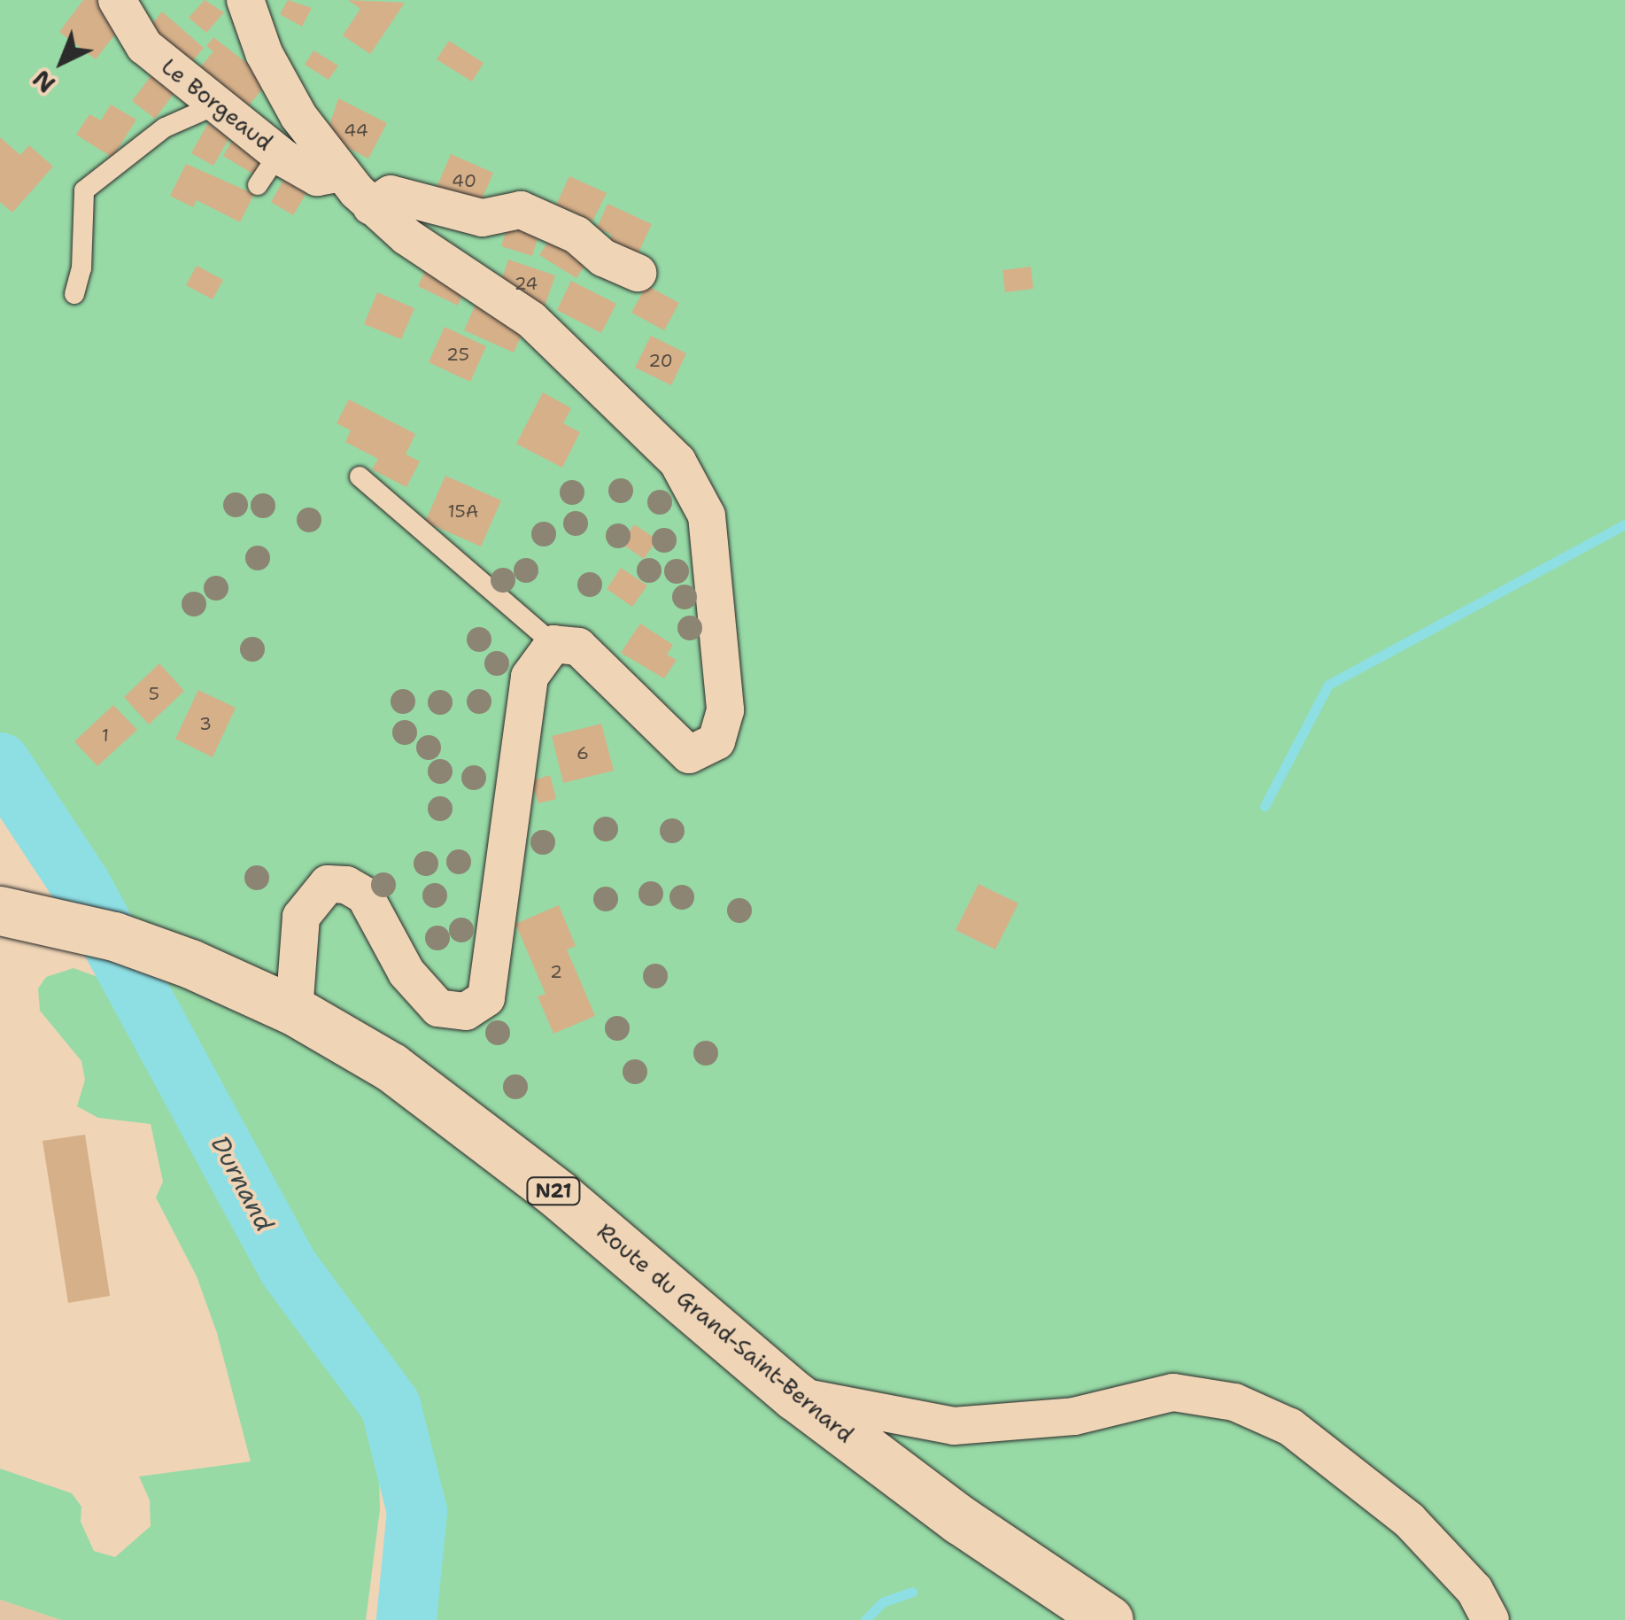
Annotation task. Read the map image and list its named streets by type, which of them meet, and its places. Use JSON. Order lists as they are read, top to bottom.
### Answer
{
  "streets": {
    "main road": ["N21", "Route du Grand-Saint-Bernard"],
    "street": ["Le Borgeaud"]
  },
  "water": ["Durnand"],
  "house_numbers": [
    "44",
    "40",
    "24",
    "25",
    "20",
    "15A",
    "5",
    "3",
    "1",
    "6",
    "2"
  ],
  "north": "bottom left"
}
